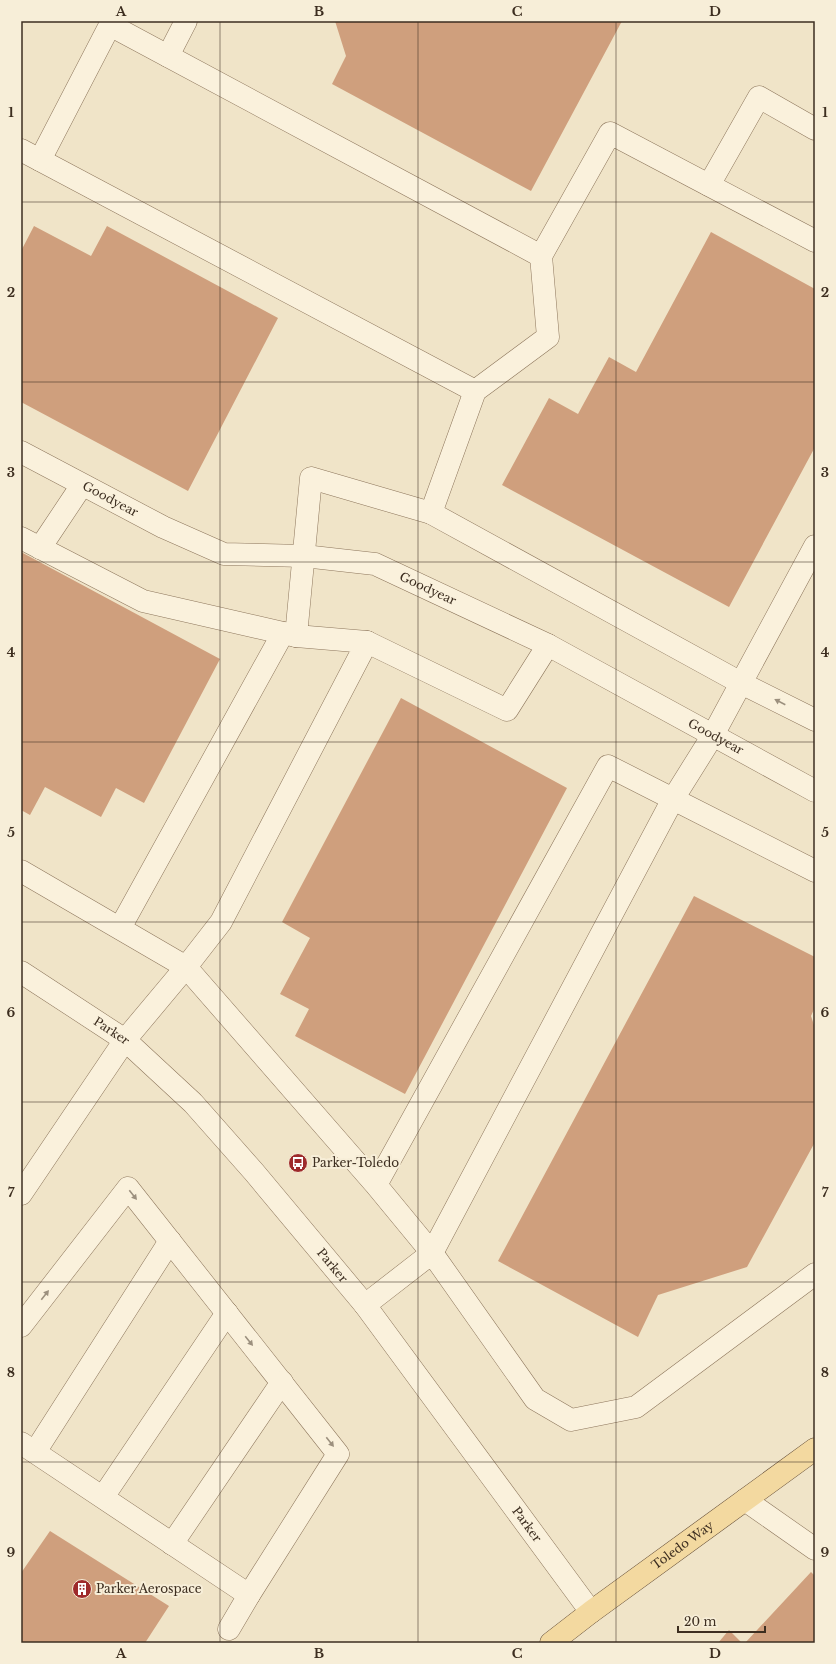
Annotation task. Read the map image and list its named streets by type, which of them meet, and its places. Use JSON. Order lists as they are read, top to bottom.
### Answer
{
  "streets": {
    "main road": ["Toledo Way"],
    "street": ["Goodyear", "Parker"]
  },
  "crossings": [
    ["Parker", "Toledo Way"]
  ],
  "places": {
    "bus stop": ["Parker-Toledo"],
    "building": ["Parker Aerospace"]
  },
  "scale_bar": "20 m",
  "grid": {
    "columns": [
      "A",
      "B",
      "C",
      "D"
    ],
    "rows": [
      "1",
      "2",
      "3",
      "4",
      "5",
      "6",
      "7",
      "8",
      "9"
    ]
  }
}
